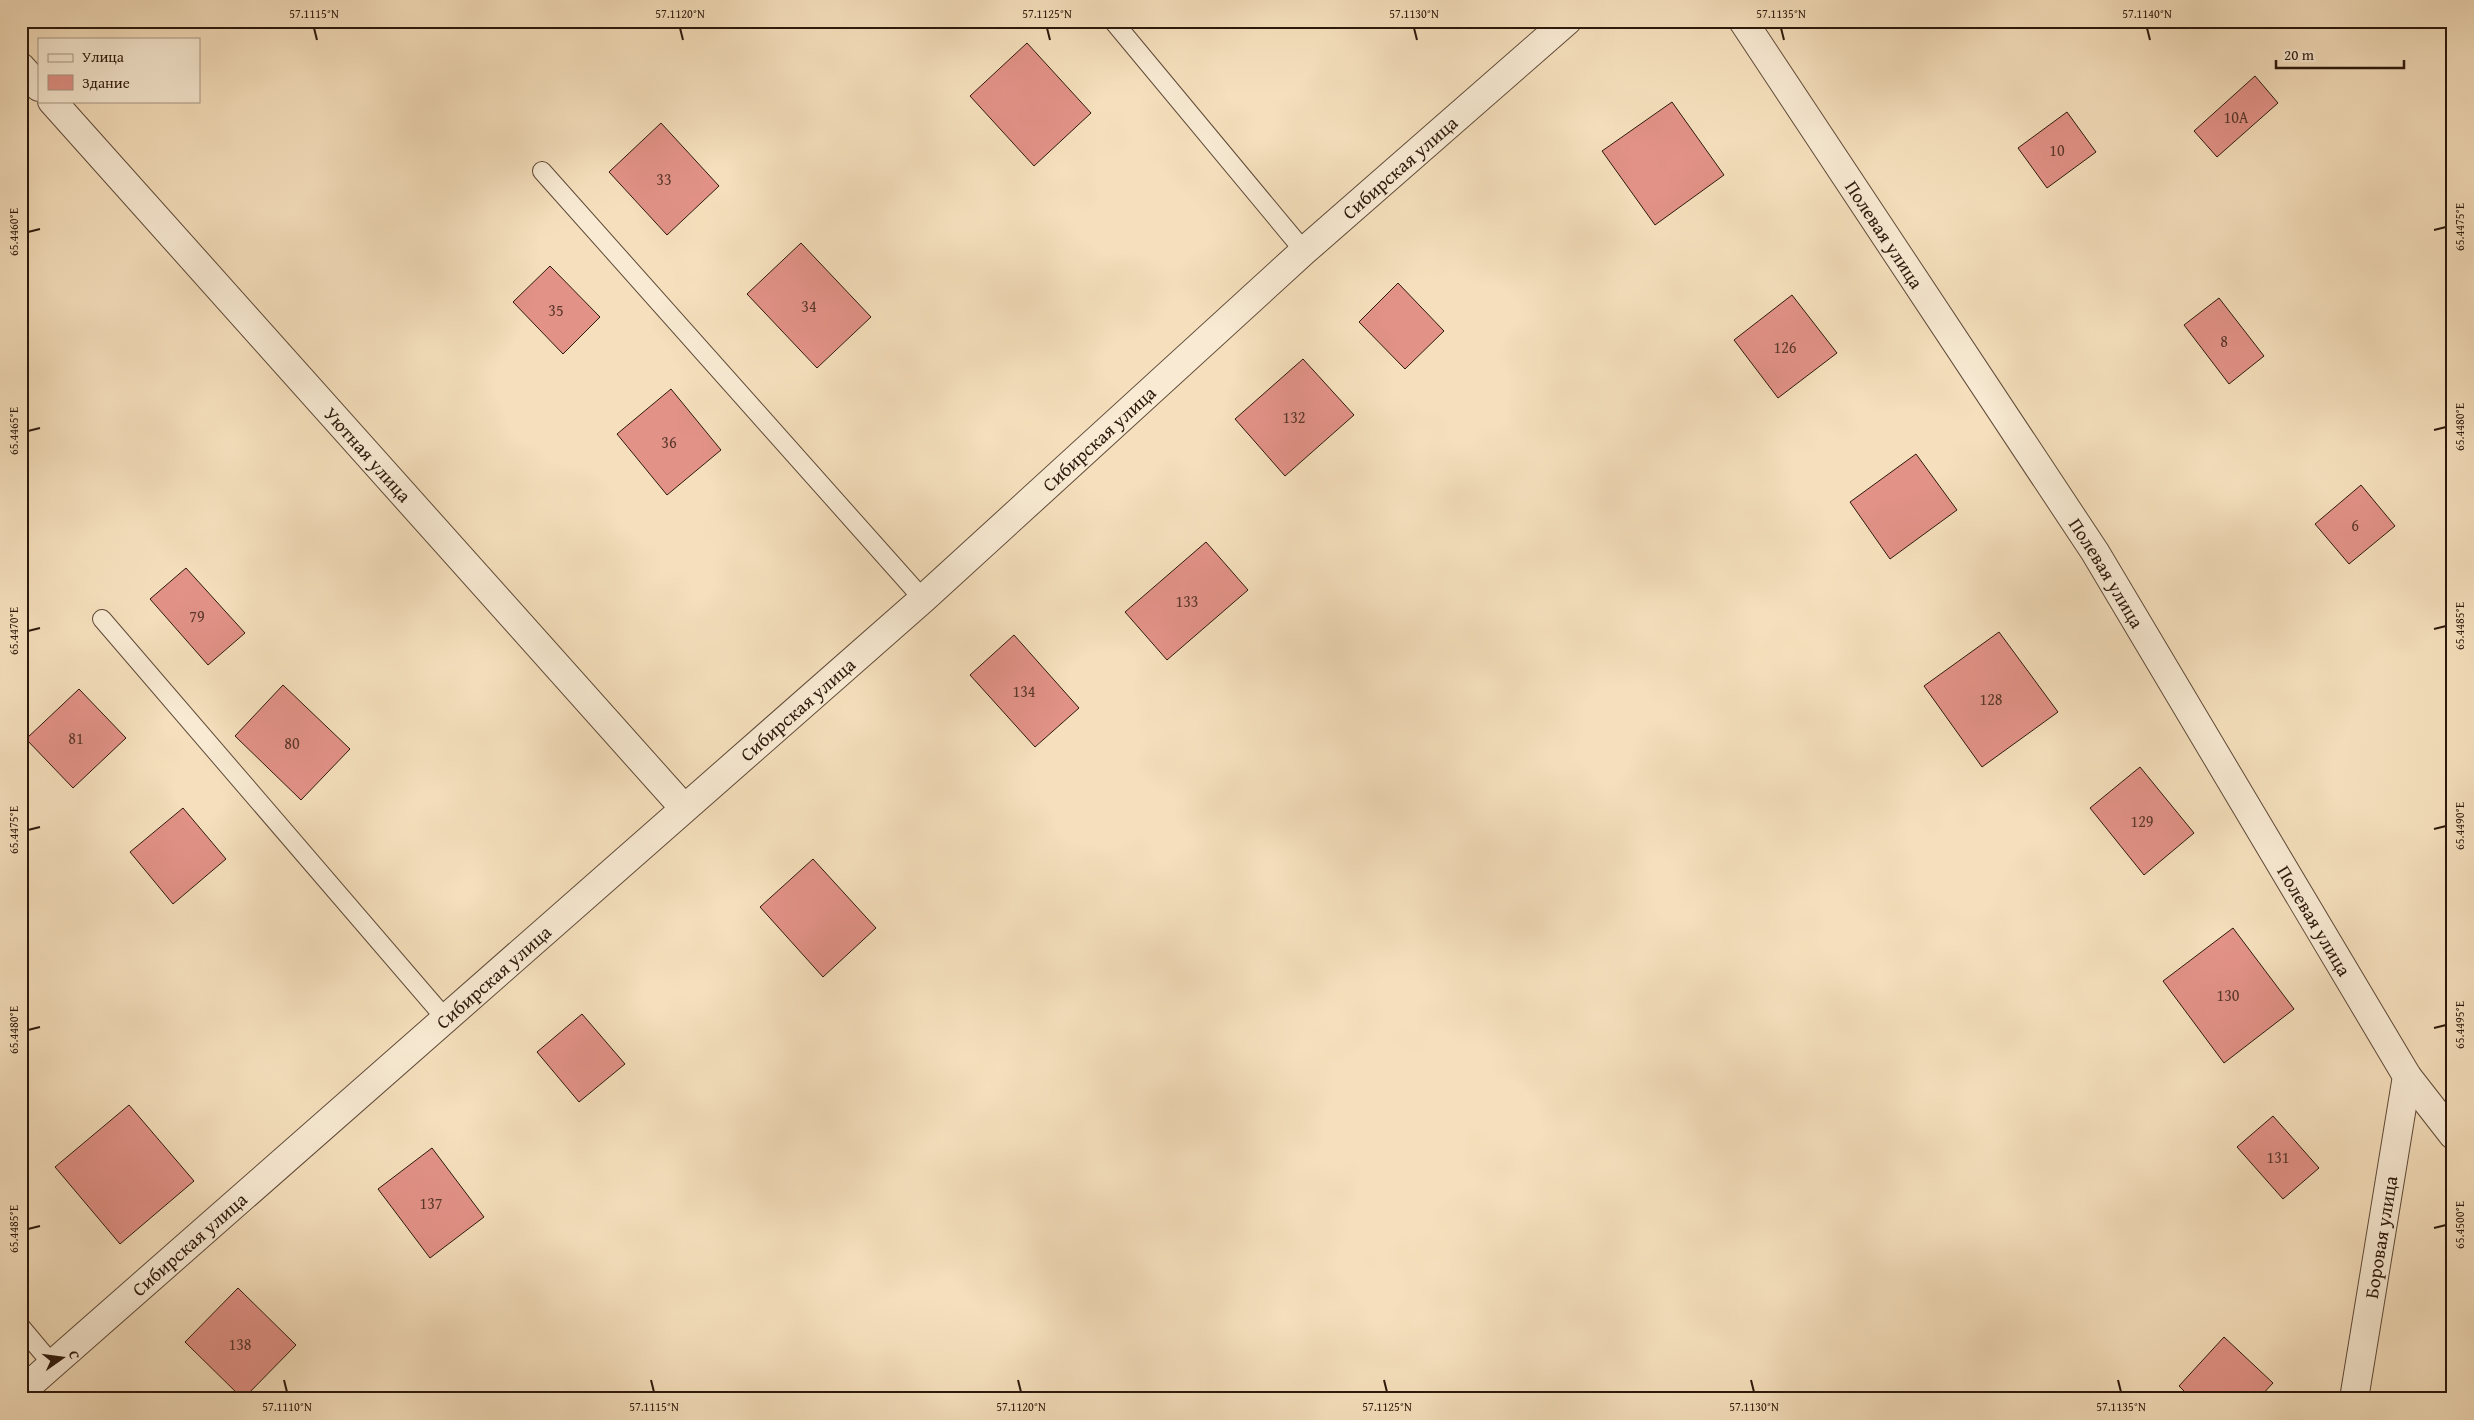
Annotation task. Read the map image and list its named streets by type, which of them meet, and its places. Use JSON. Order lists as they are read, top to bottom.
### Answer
{
  "streets": {
    "street": [
      "Сибирская улица",
      "Полевая улица",
      "Уютная улица",
      "Боровая улица"
    ]
  },
  "crossings": [
    ["Сибирская улица", "Уютная улица"],
    ["Полевая улица", "Боровая улица"]
  ],
  "house_numbers": [
    "10А",
    "10",
    "33",
    "34",
    "35",
    "8",
    "126",
    "132",
    "36",
    "6",
    "133",
    "79",
    "134",
    "128",
    "81",
    "80",
    "129",
    "130",
    "131",
    "137",
    "138"
  ],
  "legend": ["Улица", "Здание"],
  "scale_bar": "20 m",
  "north": "right",
  "coordinates": [
    "57.1115°N",
    "57.1120°N",
    "57.1125°N",
    "57.1130°N",
    "57.1135°N",
    "57.1140°N",
    "65.4475°E",
    "65.4460°E",
    "65.4480°E",
    "65.4465°E",
    "65.4485°E",
    "65.4470°E",
    "65.4490°E",
    "65.4495°E",
    "65.4500°E",
    "57.1110°N"
  ]
}
